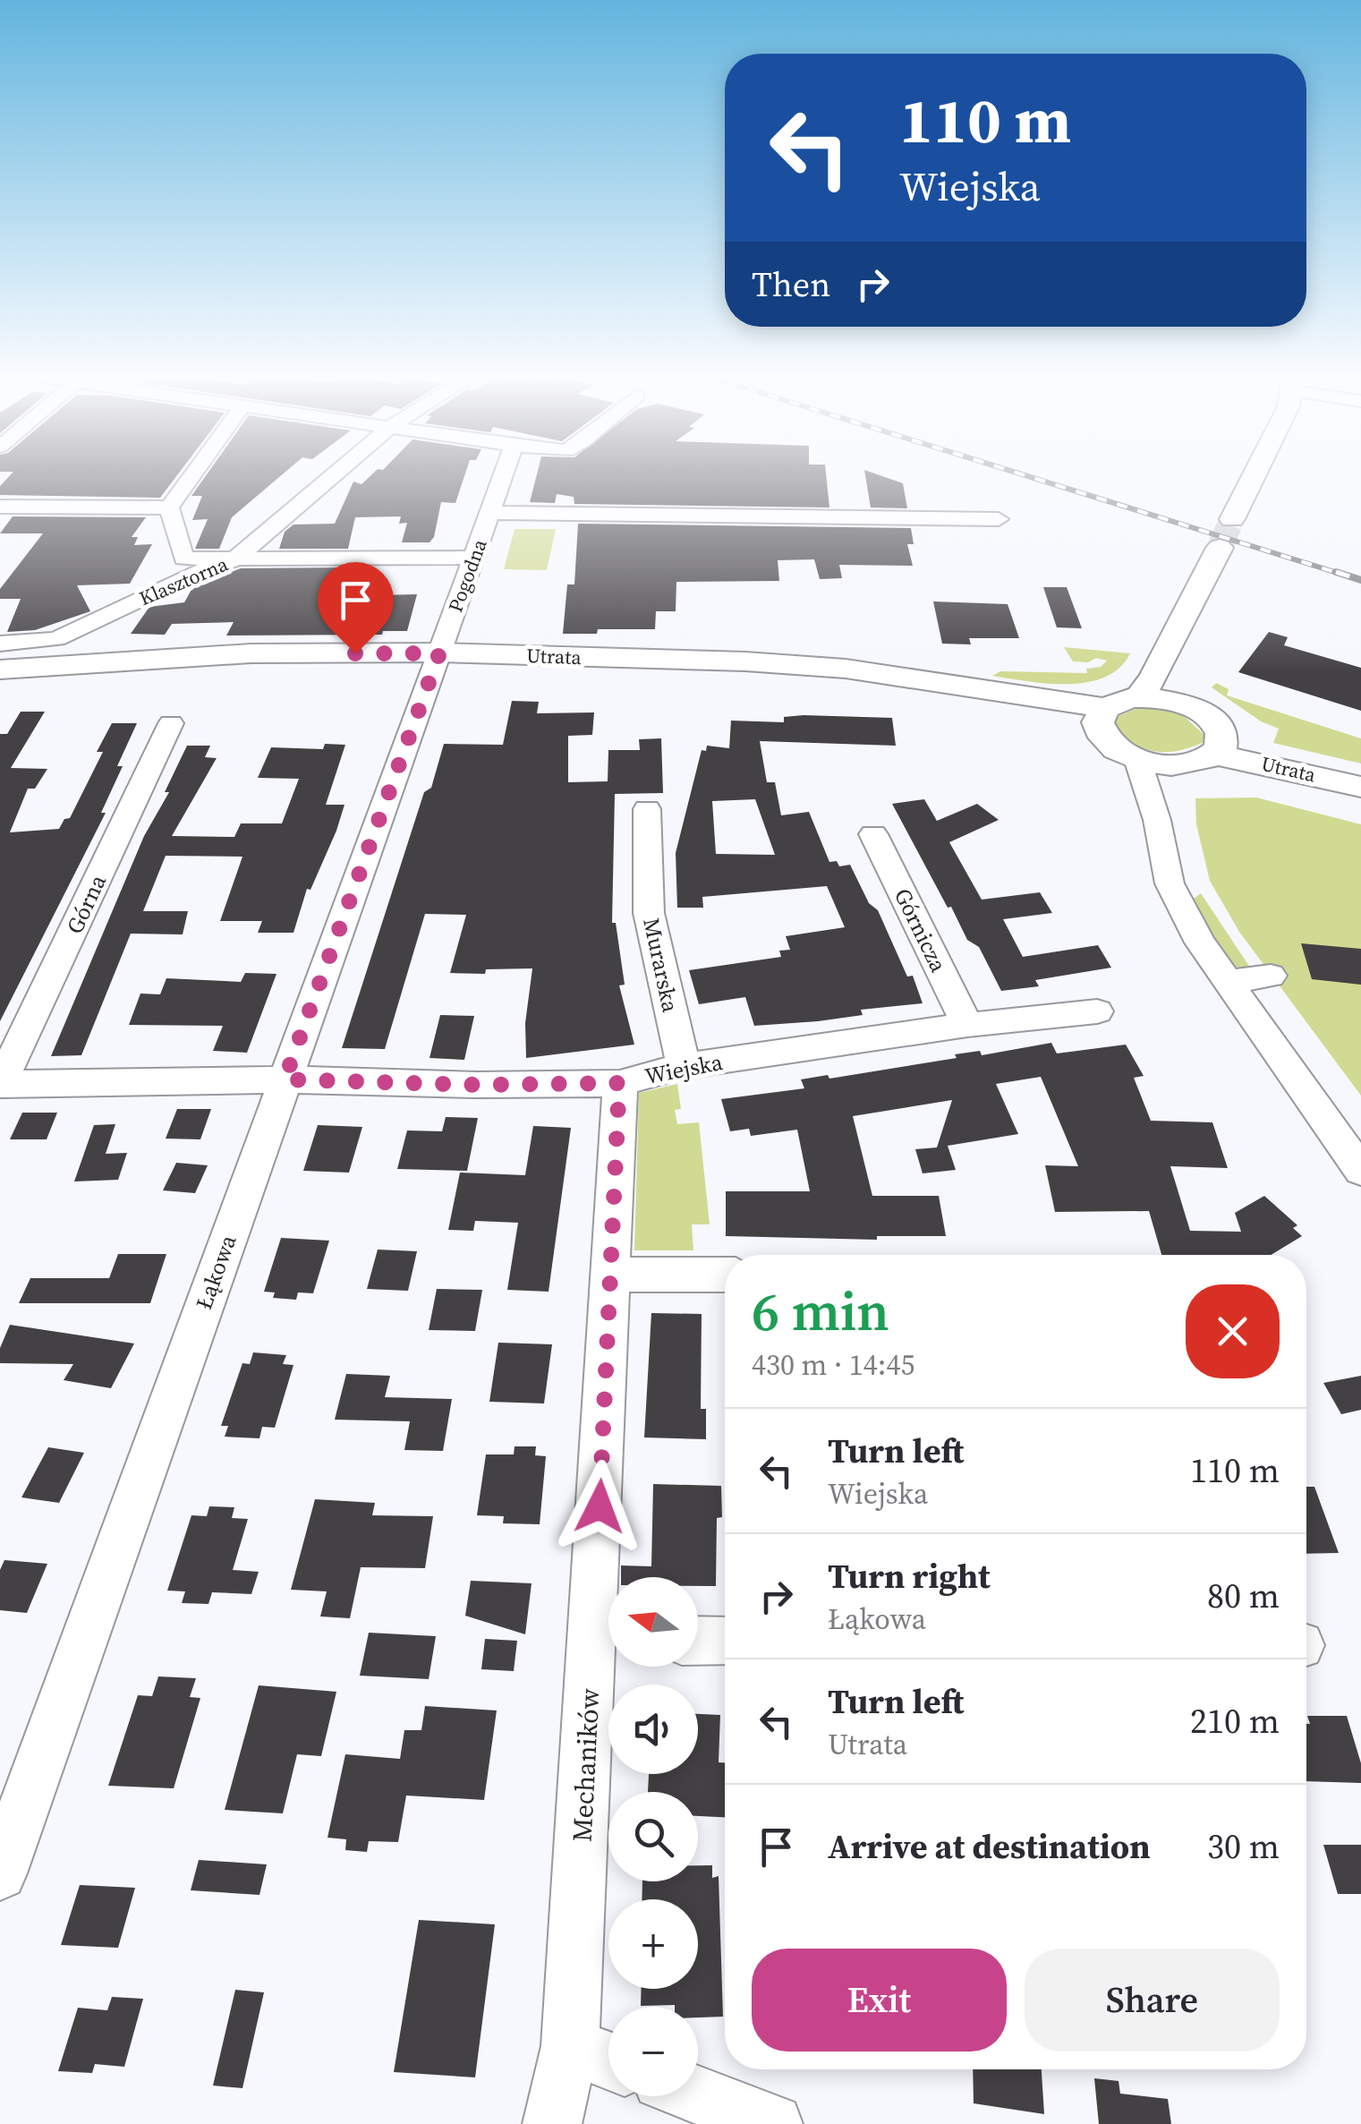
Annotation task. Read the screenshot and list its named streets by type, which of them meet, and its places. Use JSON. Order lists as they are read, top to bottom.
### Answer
{
  "streets": {
    "main road": ["Utrata"],
    "street": [
      "Pogodna",
      "Klasztorna",
      "Górna",
      "Górnicza",
      "Murarska",
      "Wiejska",
      "Łąkowa",
      "Mechaników"
    ]
  },
  "crossings": [
    ["Pogodna", "Utrata"],
    ["Pogodna", "Łąkowa"],
    ["Utrata", "Łąkowa"],
    ["Górna", "Wiejska"],
    ["Górnicza", "Wiejska"],
    ["Murarska", "Wiejska"],
    ["Wiejska", "Łąkowa"],
    ["Wiejska", "Mechaników"]
  ],
  "north": "left",
  "page": {
    "turn": ["110 m", "Wiejska"],
    "then": "Then",
    "heading": ["6 min", "430 m · 14:45"],
    "list": [
      {
        "name": "Turn left",
        "note": "Wiejska",
        "value": "110 m"
      },
      {
        "name": "Turn right",
        "note": "Łąkowa",
        "value": "80 m"
      },
      {
        "name": "Turn left",
        "note": "Utrata",
        "value": "210 m"
      },
      {
        "name": "Arrive at destination",
        "value": "30 m"
      }
    ],
    "map_buttons": ["+", "−"],
    "buttons": ["Exit", "Share"]
  }
}
